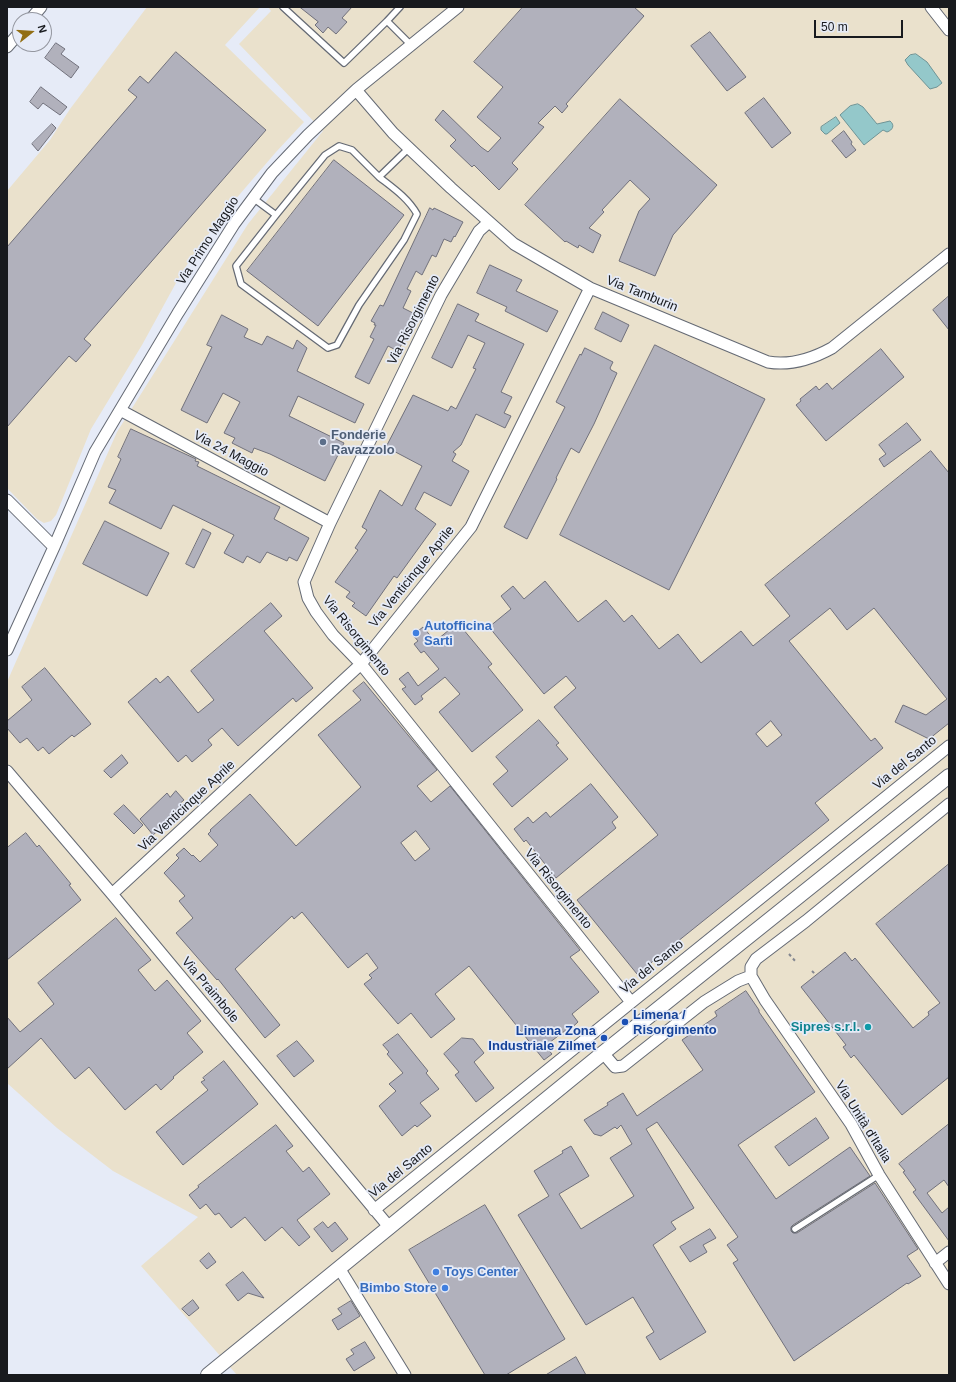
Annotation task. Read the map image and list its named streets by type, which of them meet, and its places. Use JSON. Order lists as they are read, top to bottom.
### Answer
{
  "streets": {
    "street": [
      "Via Primo Maggio",
      "Via Tamburin",
      "Via Risorgimento",
      "Via 24 Maggio",
      "Via Venticinque Aprile",
      "Via del Santo",
      "Via Praimbole",
      "Via Unità d'Italia"
    ]
  },
  "crossings": [
    ["Via Primo Maggio", "Via Tamburin"],
    ["Via Primo Maggio", "Via 24 Maggio"],
    ["Via Tamburin", "Via Risorgimento"],
    ["Via Tamburin", "Via Venticinque Aprile"],
    ["Via Risorgimento", "Via 24 Maggio"],
    ["Via Risorgimento", "Via Venticinque Aprile"],
    ["Via Risorgimento", "Via del Santo"],
    ["Via Venticinque Aprile", "Via Praimbole"],
    ["Via del Santo", "Via Praimbole"]
  ],
  "places": [
    "Fonderie Ravazzolo",
    "Autofficina Sarti",
    "Limena / Risorgimento",
    "Sipres s.r.l.",
    "Limena Zona Industriale Zilmet",
    "Toys Center",
    "Bimbo Store"
  ],
  "scale_bar": "50 m",
  "north": "right"
}
